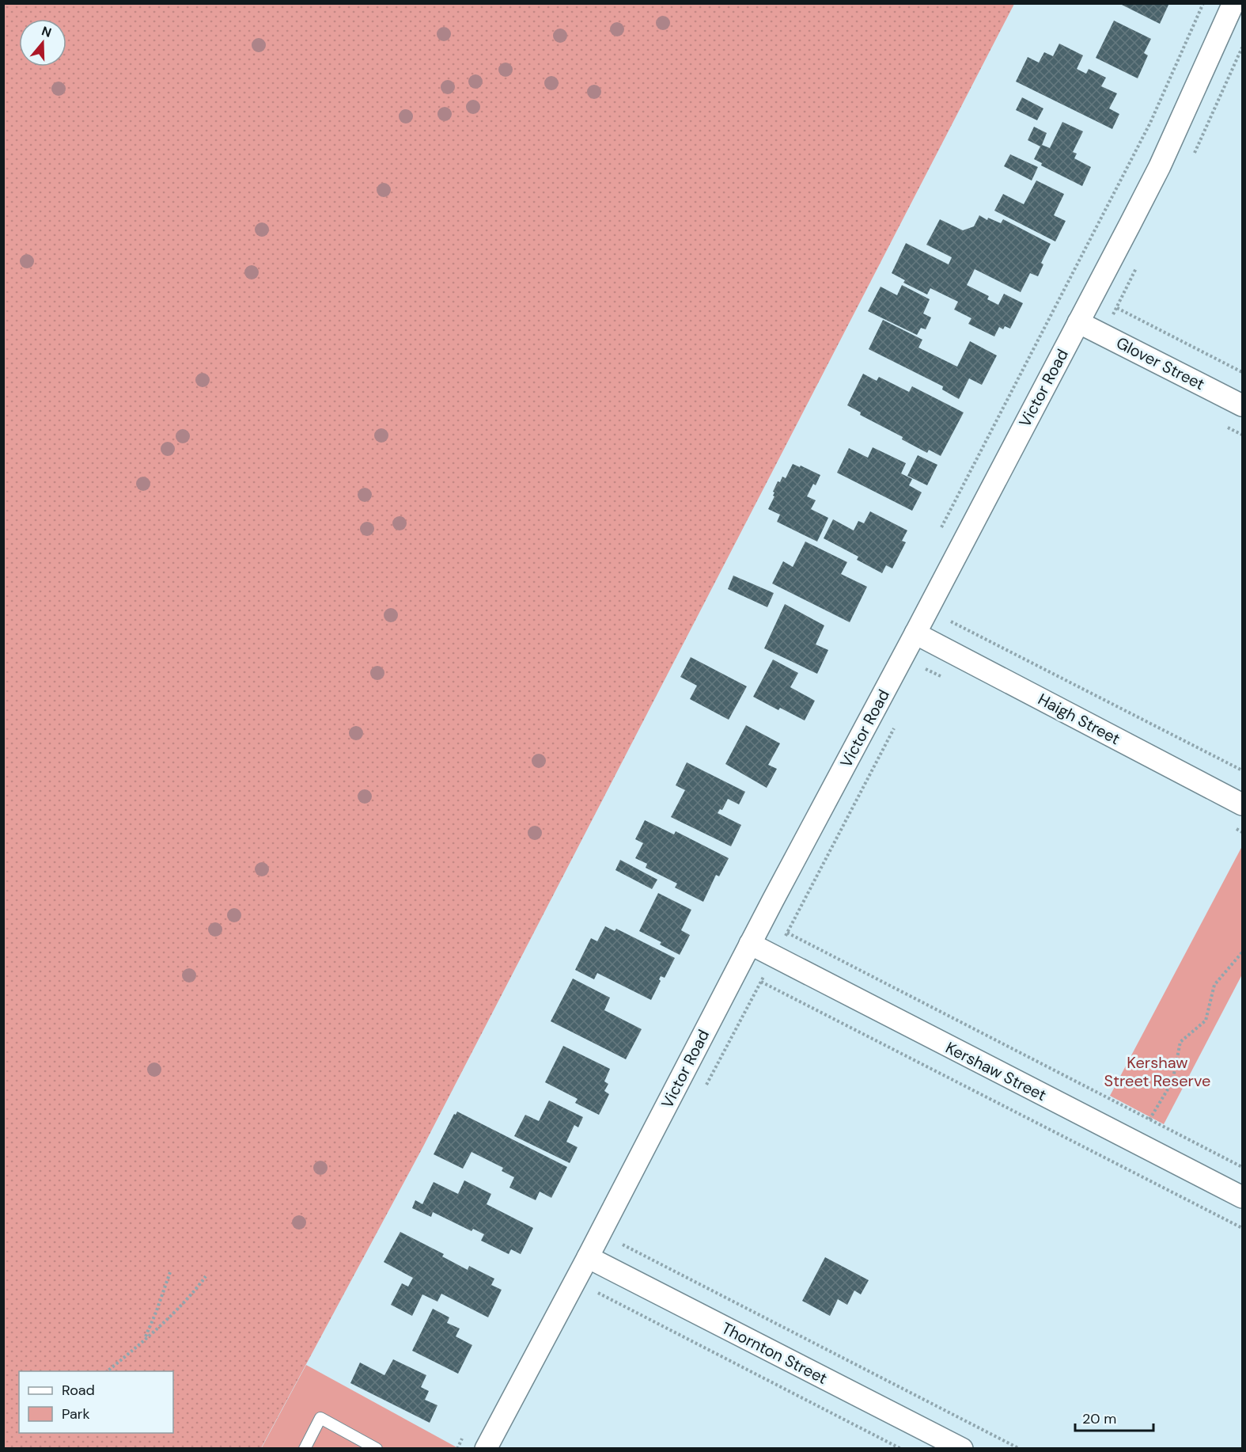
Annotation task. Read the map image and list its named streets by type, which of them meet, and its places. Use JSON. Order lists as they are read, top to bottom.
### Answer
{
  "streets": {
    "street": [
      "Glover Street",
      "Victor Road",
      "Haigh Street",
      "Kershaw Street",
      "Thornton Street"
    ]
  },
  "crossings": [
    ["Glover Street", "Victor Road"],
    ["Victor Road", "Haigh Street"],
    ["Victor Road", "Kershaw Street"],
    ["Victor Road", "Thornton Street"]
  ],
  "parks": ["Kershaw Street Reserve"],
  "legend": ["Road", "Park"],
  "scale_bar": "20 m",
  "north": "top"
}
